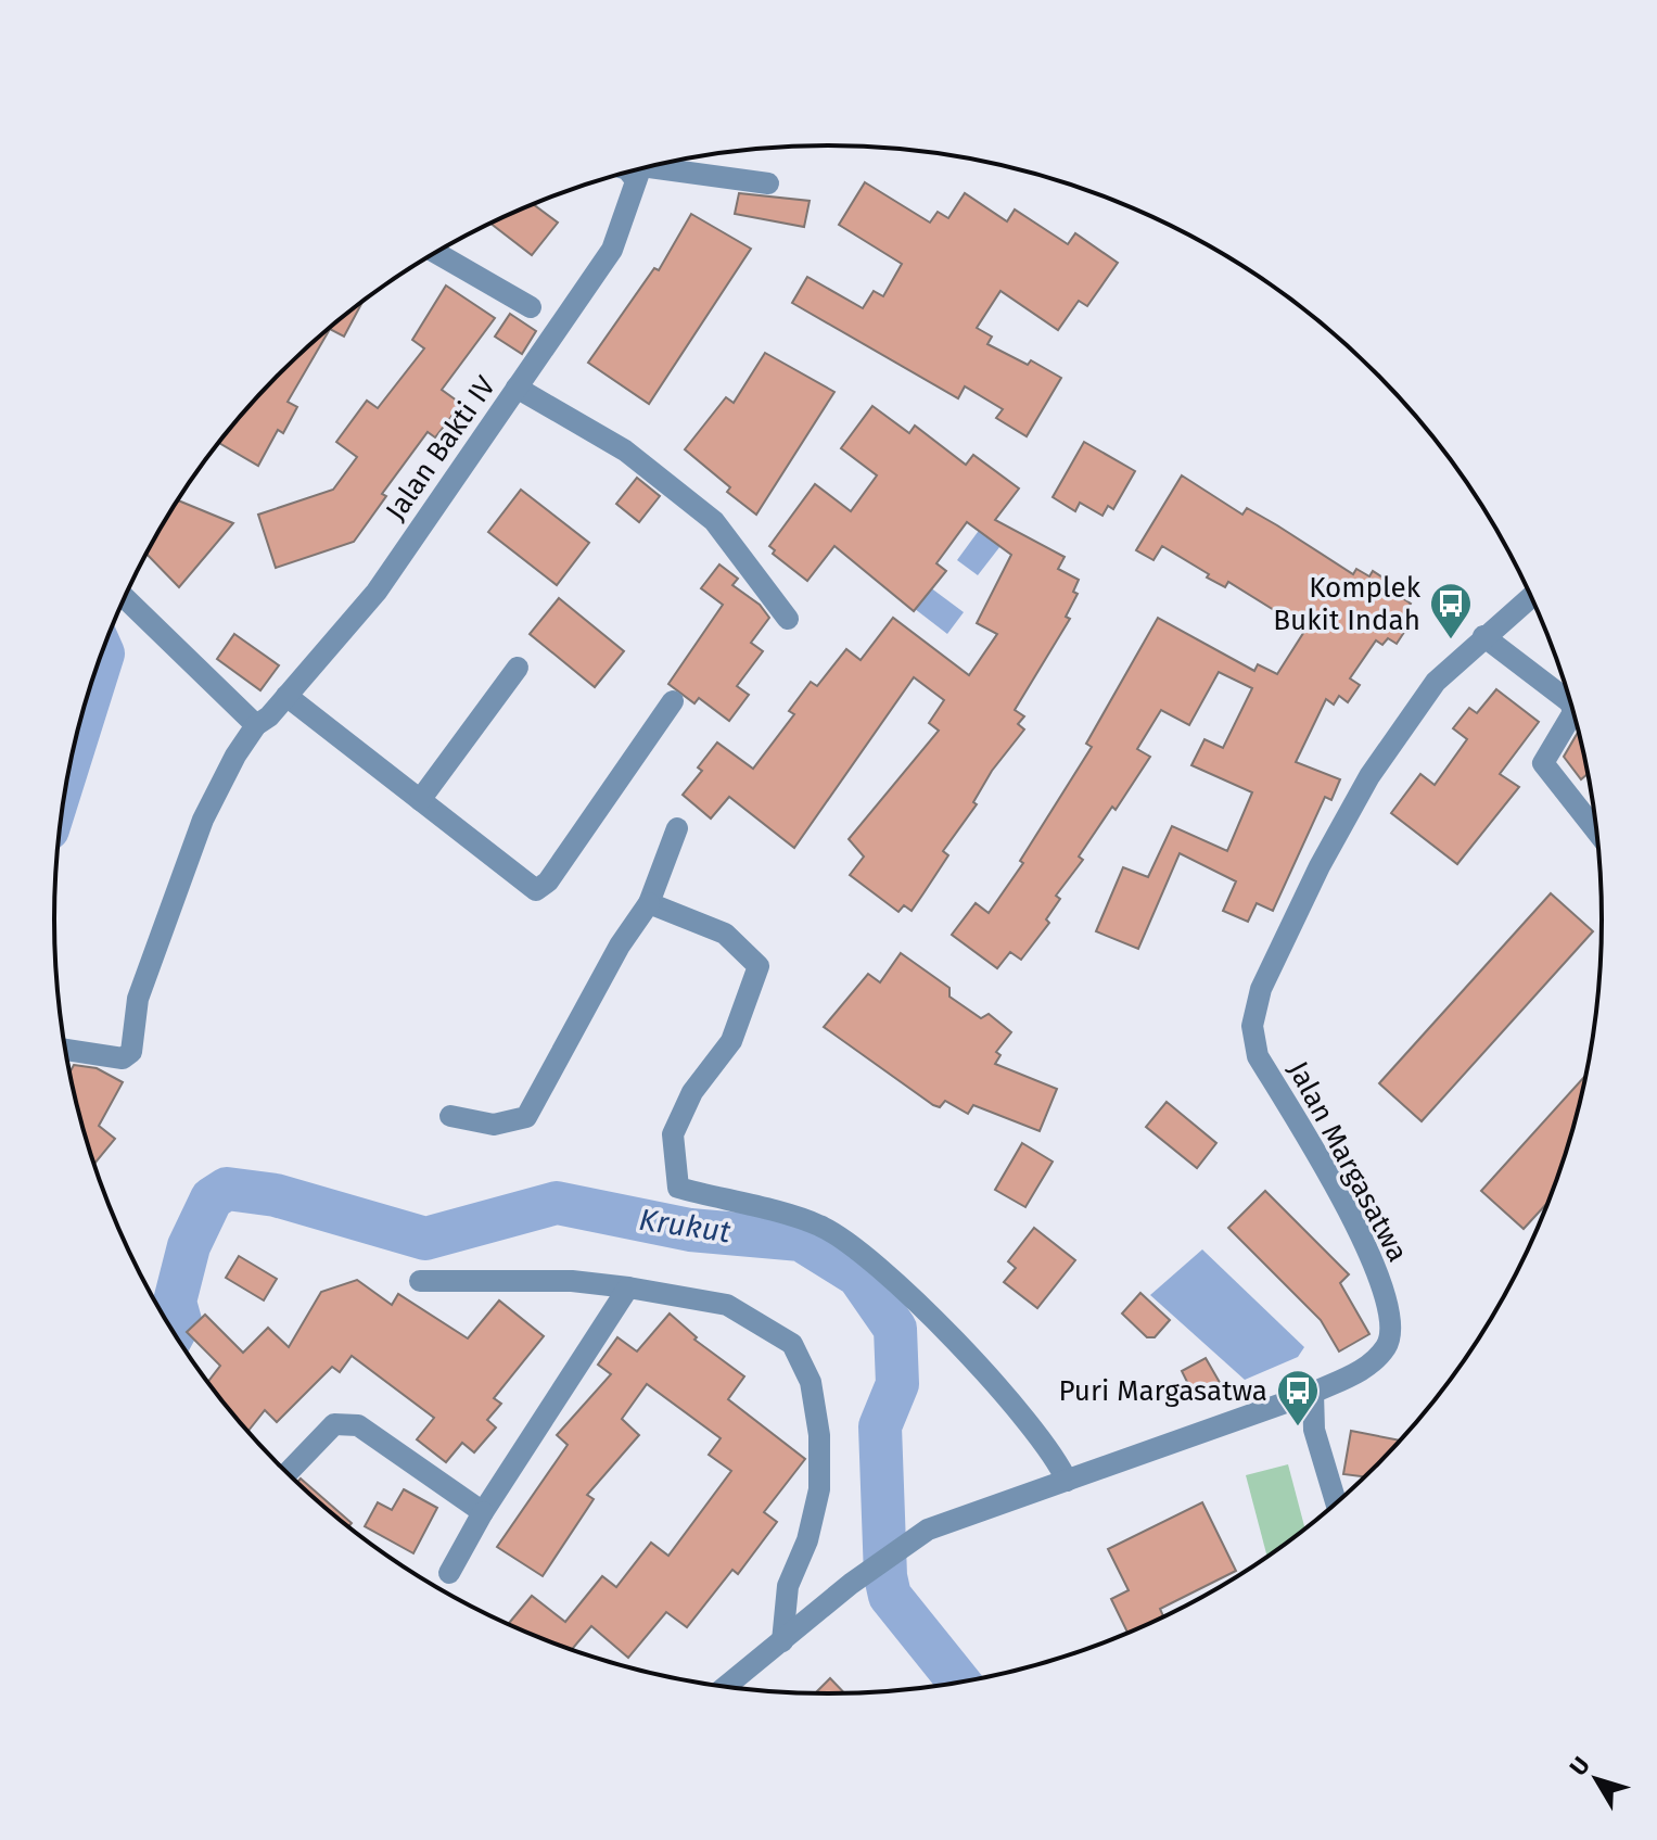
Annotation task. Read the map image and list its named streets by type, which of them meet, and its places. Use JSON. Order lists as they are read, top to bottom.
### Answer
{
  "streets": {
    "street": ["Jalan Bakti IV", "Jalan Margasatwa"]
  },
  "water": ["Krukut"],
  "places": {
    "bus stop": ["Komplek Bukit Indah", "Puri Margasatwa"]
  },
  "north": "top left"
}
